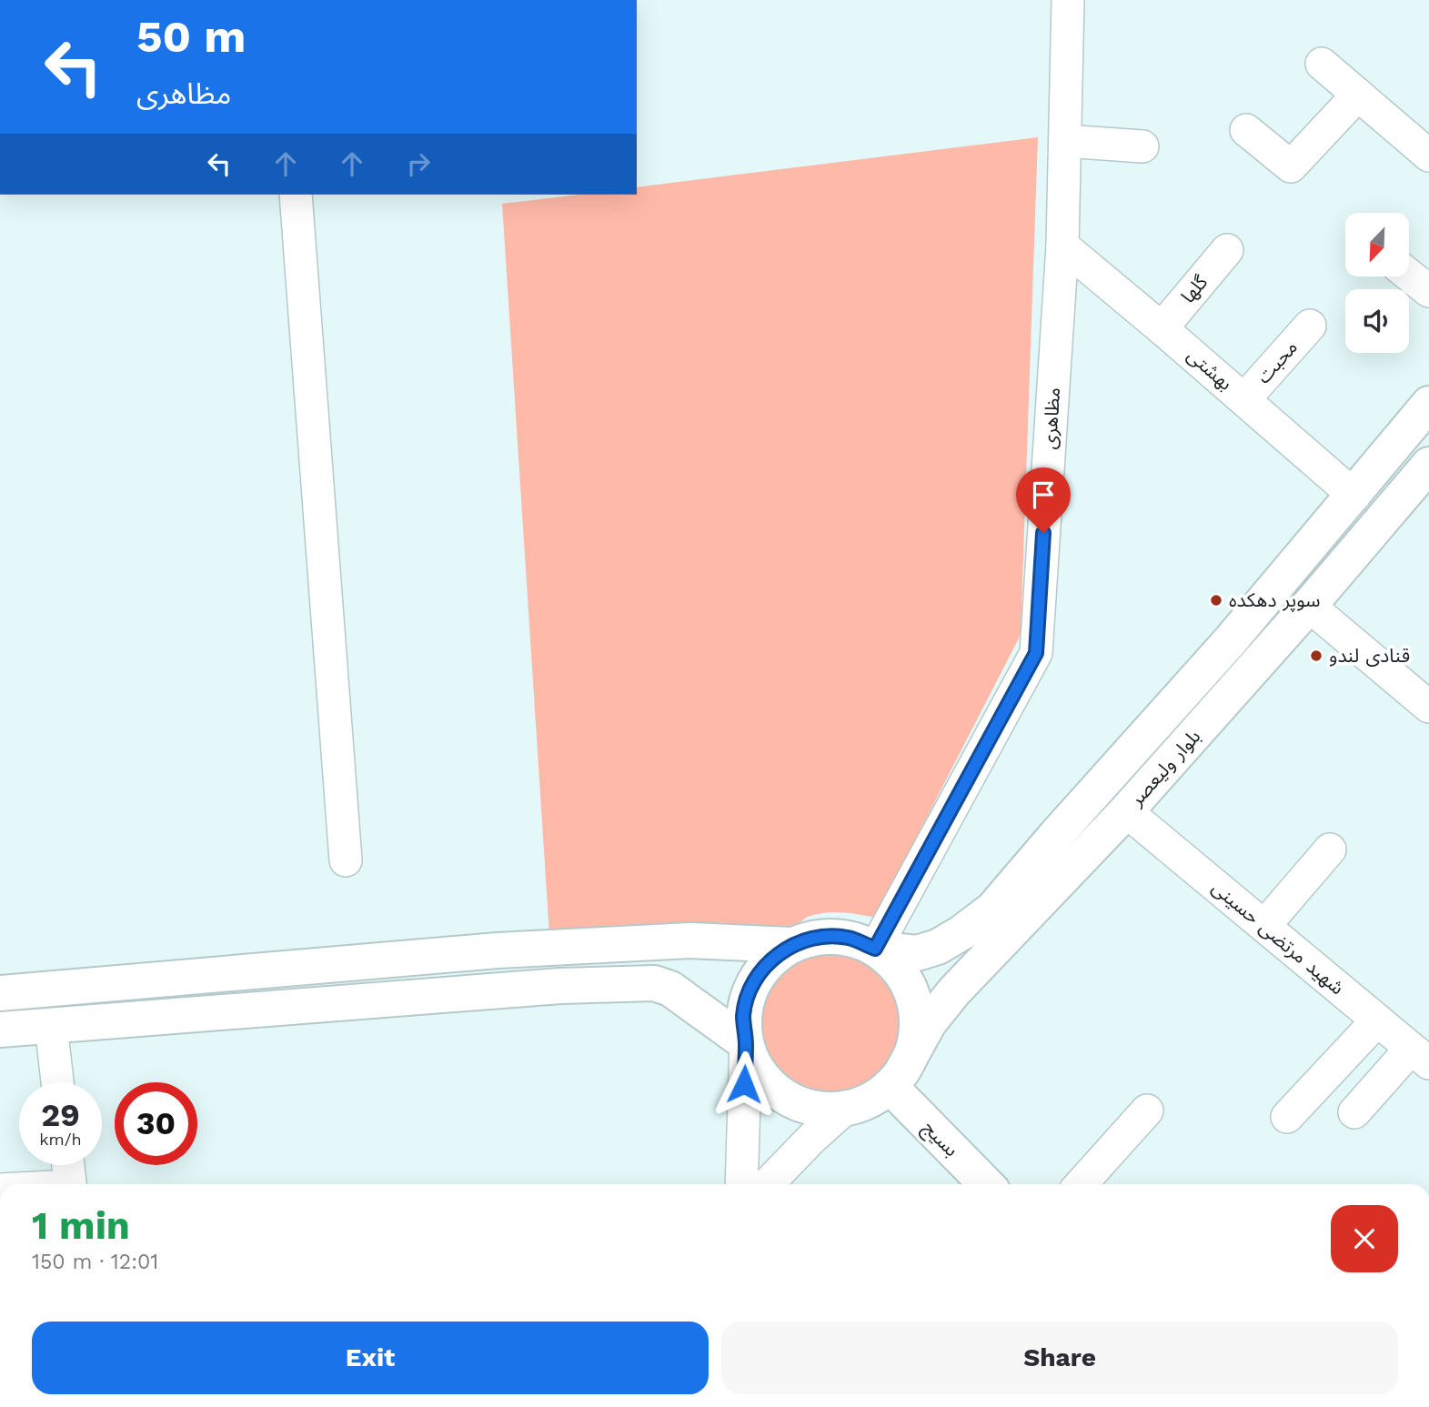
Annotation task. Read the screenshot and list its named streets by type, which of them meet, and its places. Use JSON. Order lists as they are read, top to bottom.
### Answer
{
  "streets": {
    "street": [
      "گلها",
      "محبت",
      "بهشتی",
      "مظاهری",
      "بلوار ولیعصر",
      "شهید مرتضی حسینی",
      "بسیج"
    ]
  },
  "crossings": [
    ["گلها", "بهشتی"],
    ["محبت", "بهشتی"],
    ["بهشتی", "مظاهری"],
    ["بهشتی", "بلوار ولیعصر"],
    ["مظاهری", "بلوار ولیعصر"],
    ["مظاهری", "بسیج"],
    ["بلوار ولیعصر", "شهید مرتضی حسینی"],
    ["بلوار ولیعصر", "بسیج"]
  ],
  "places": ["سوپر دهکده", "قنادی لندو"],
  "north": "bottom left",
  "page": {
    "turn": ["50 m", "مظاهری"],
    "speed": "29 km/h",
    "limit": "30",
    "heading": ["1 min", "150 m · 12:01"],
    "buttons": ["Exit", "Share"]
  }
}
